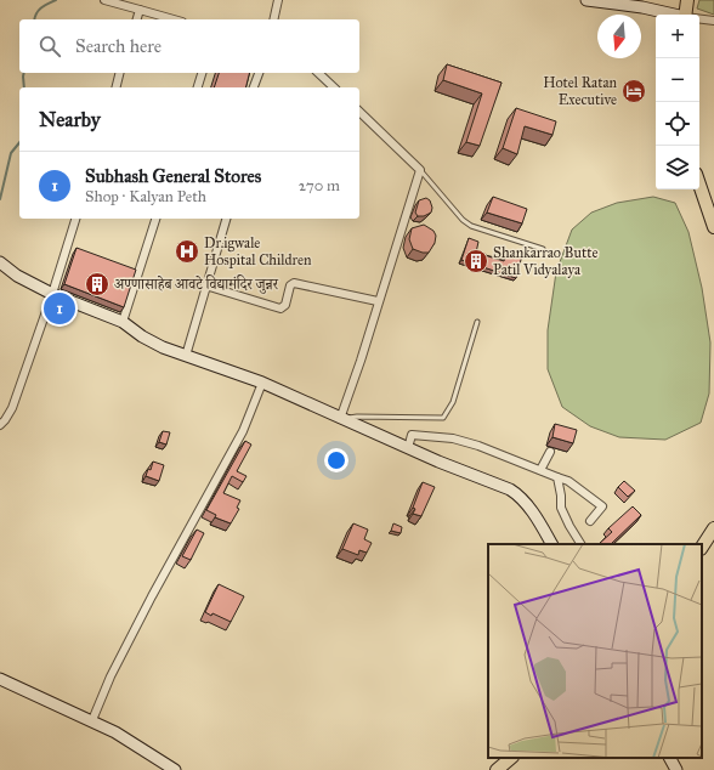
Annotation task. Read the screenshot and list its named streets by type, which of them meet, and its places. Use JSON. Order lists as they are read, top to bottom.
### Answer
{
  "places": {
    "hotel": ["Hotel Ratan Executive"],
    "hospital": ["Dr.igwale Hospital Children"],
    "building": ["Shankarrao Butte Patil Vidyalaya", "अण्णासाहेब आवटे विद्यामंदिर जुन्नर"]
  },
  "north": "bottom",
  "page": {
    "map_buttons": ["+", "−"],
    "search": "Search here",
    "heading": "Nearby",
    "list": [
      {
        "mark": "1",
        "name": "Subhash General Stores",
        "note": "Shop · Kalyan Peth",
        "value": "270 m"
      }
    ],
    "pins": "1"
  }
}
